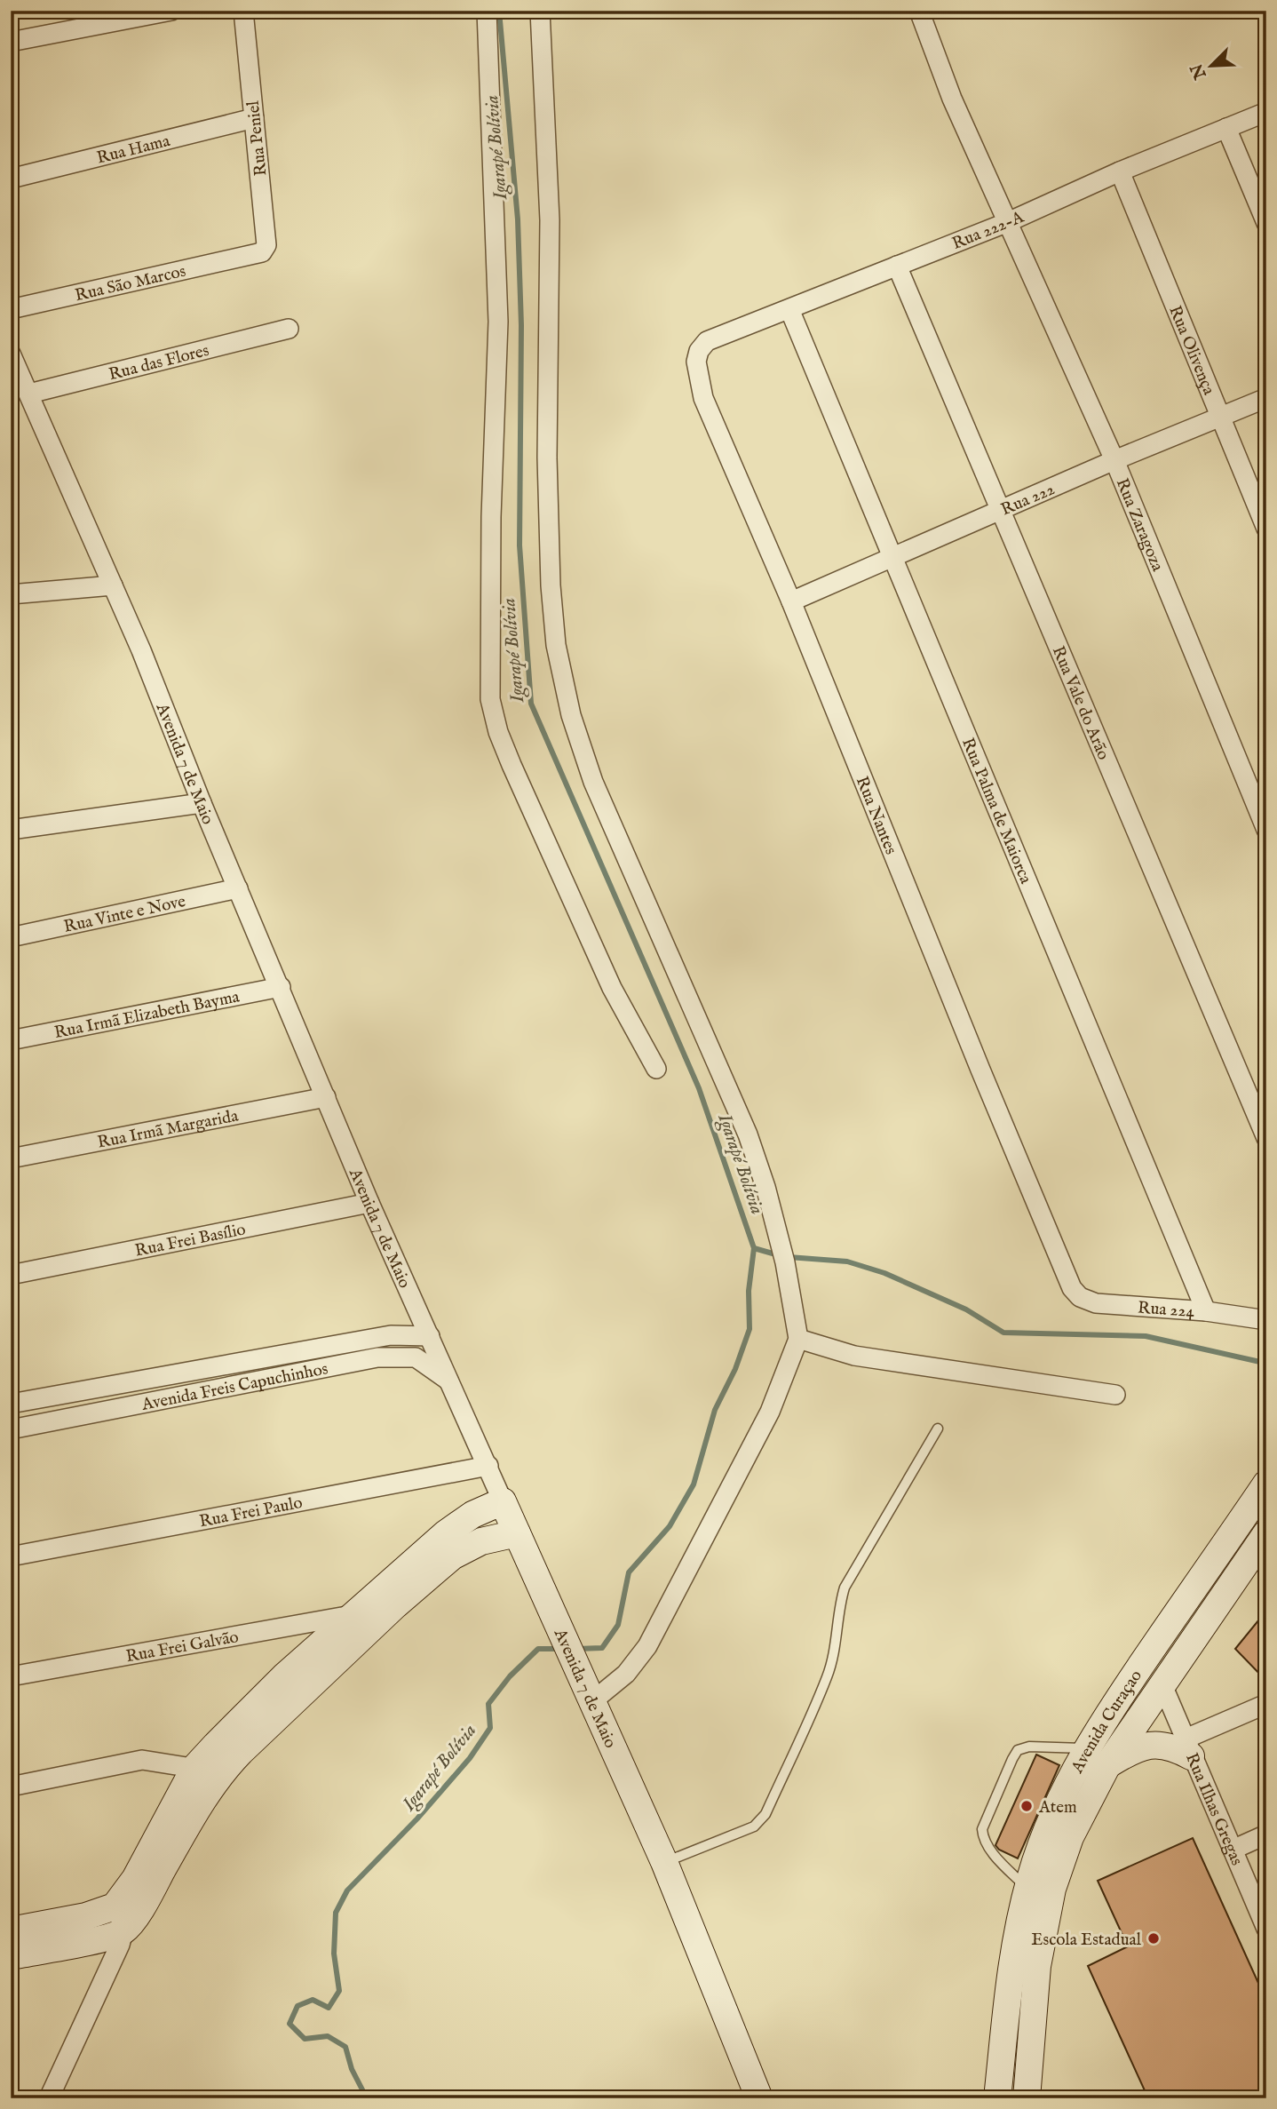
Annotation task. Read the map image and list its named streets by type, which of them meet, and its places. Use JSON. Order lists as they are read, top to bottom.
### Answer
{
  "streets": {
    "street": [
      "Rua Peniel",
      "Rua Hama",
      "Rua 222-A",
      "Rua São Marcos",
      "Rua Olivença",
      "Rua das Flores",
      "Rua 222",
      "Rua Zaragoza",
      "Rua Vale do Arão",
      "Avenida 7 de Maio",
      "Rua Palma de Maiorca",
      "Rua Nantes",
      "Rua Vinte e Nove",
      "Rua Irmã Elizabeth Bayma",
      "Rua Irmã Margarida",
      "Rua Frei Basílio",
      "Rua 224",
      "Avenida Freis Capuchinhos",
      "Rua Frei Paulo",
      "Rua Frei Galvão",
      "Avenida Curaçao",
      "Rua Ilhas Gregas"
    ]
  },
  "crossings": [
    ["Rua Peniel", "Rua Hama"],
    ["Rua Peniel", "Rua São Marcos"],
    ["Rua 222-A", "Rua Olivença"],
    ["Rua 222-A", "Rua Zaragoza"],
    ["Rua 222-A", "Rua Vale do Arão"],
    ["Rua 222-A", "Rua Palma de Maiorca"],
    ["Rua 222-A", "Rua Nantes"],
    ["Rua Olivença", "Rua 222"],
    ["Rua das Flores", "Avenida 7 de Maio"],
    ["Rua 222", "Rua Zaragoza"],
    ["Rua 222", "Rua Vale do Arão"],
    ["Rua 222", "Rua Palma de Maiorca"],
    ["Rua 222", "Rua Nantes"],
    ["Avenida 7 de Maio", "Rua Vinte e Nove"],
    ["Avenida 7 de Maio", "Rua Irmã Elizabeth Bayma"],
    ["Avenida 7 de Maio", "Rua Irmã Margarida"],
    ["Avenida 7 de Maio", "Rua Frei Basílio"],
    ["Avenida 7 de Maio", "Avenida Freis Capuchinhos"],
    ["Avenida 7 de Maio", "Rua Frei Paulo"],
    ["Rua Palma de Maiorca", "Rua 224"],
    ["Rua Nantes", "Rua 224"],
    ["Avenida Curaçao", "Rua Ilhas Gregas"]
  ],
  "water": ["Igarapé Bolívia"],
  "places": ["Atem", "Escola Estadual"],
  "north": "bottom left"
}
